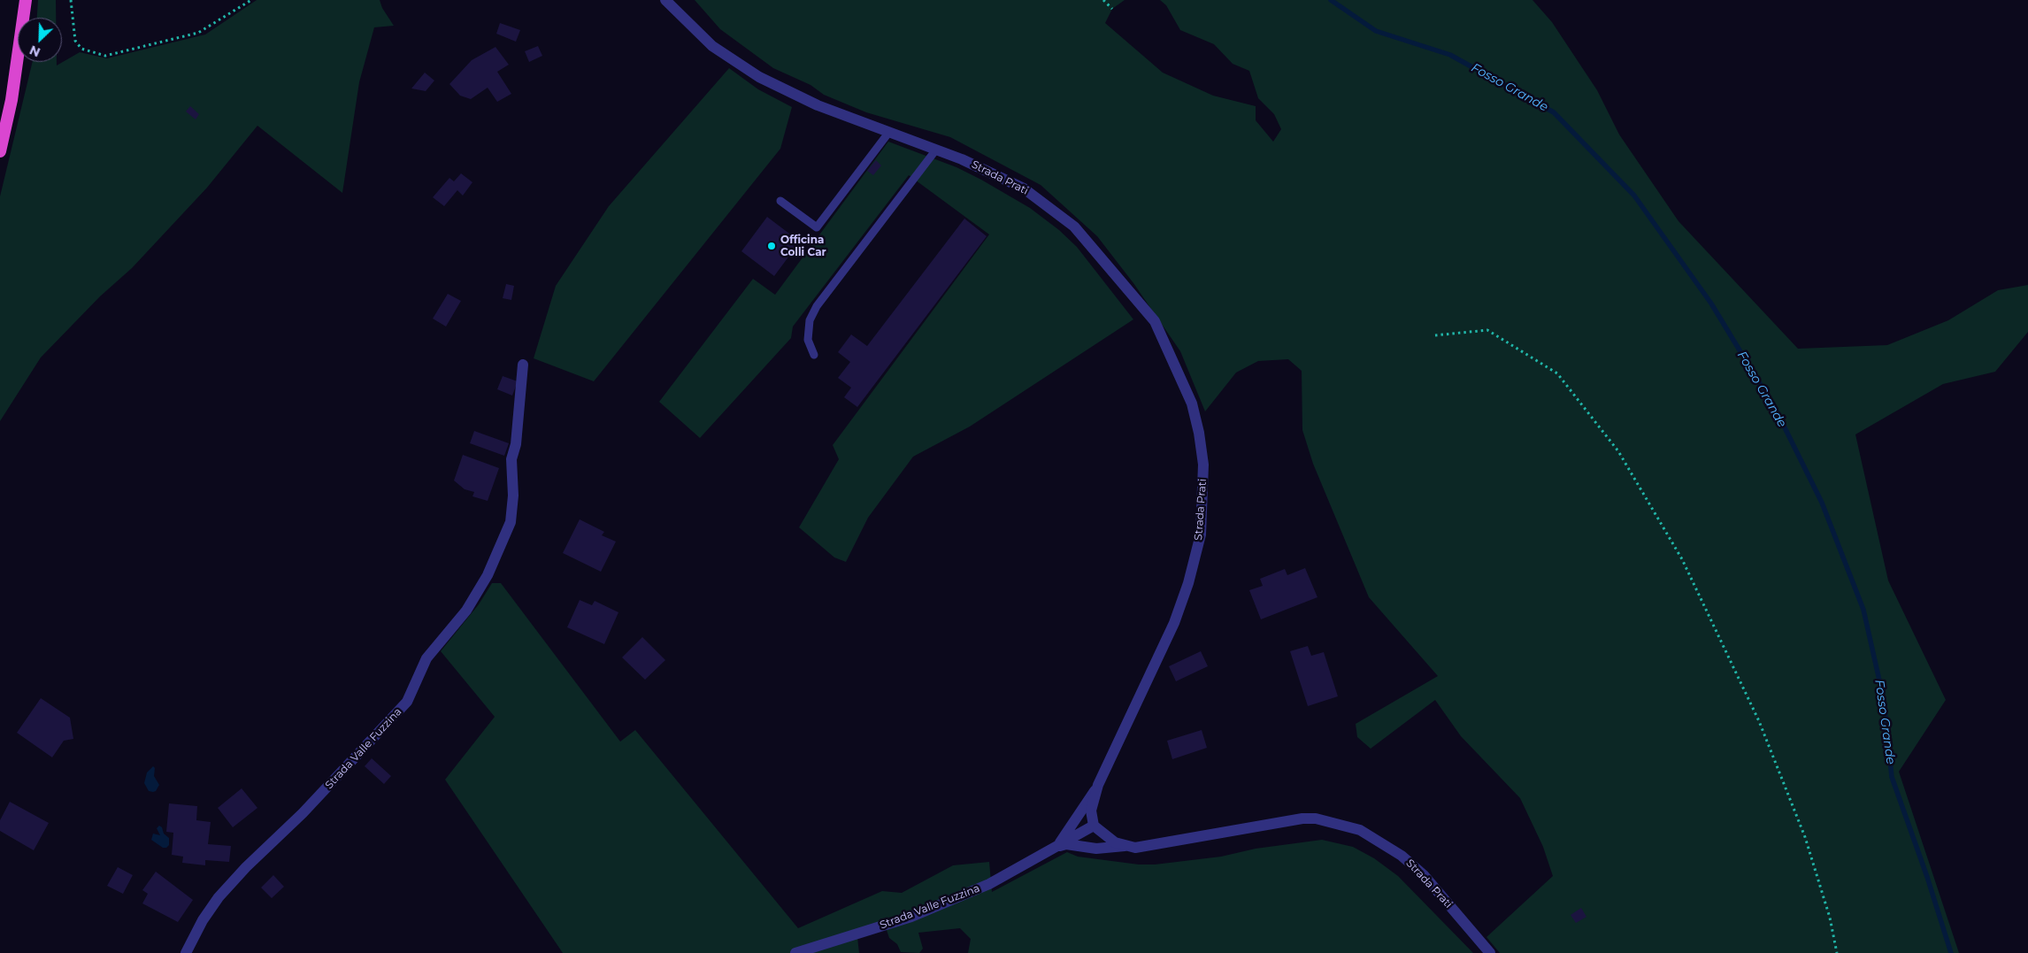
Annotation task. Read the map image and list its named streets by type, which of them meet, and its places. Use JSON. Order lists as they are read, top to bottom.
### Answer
{
  "streets": {
    "street": ["Strada Prati", "Strada Valle Fuzzina"]
  },
  "crossings": [
    ["Strada Prati", "Strada Valle Fuzzina"]
  ],
  "water": ["Fosso Grande"],
  "places": ["Officina Colli Car"],
  "north": "bottom left"
}
